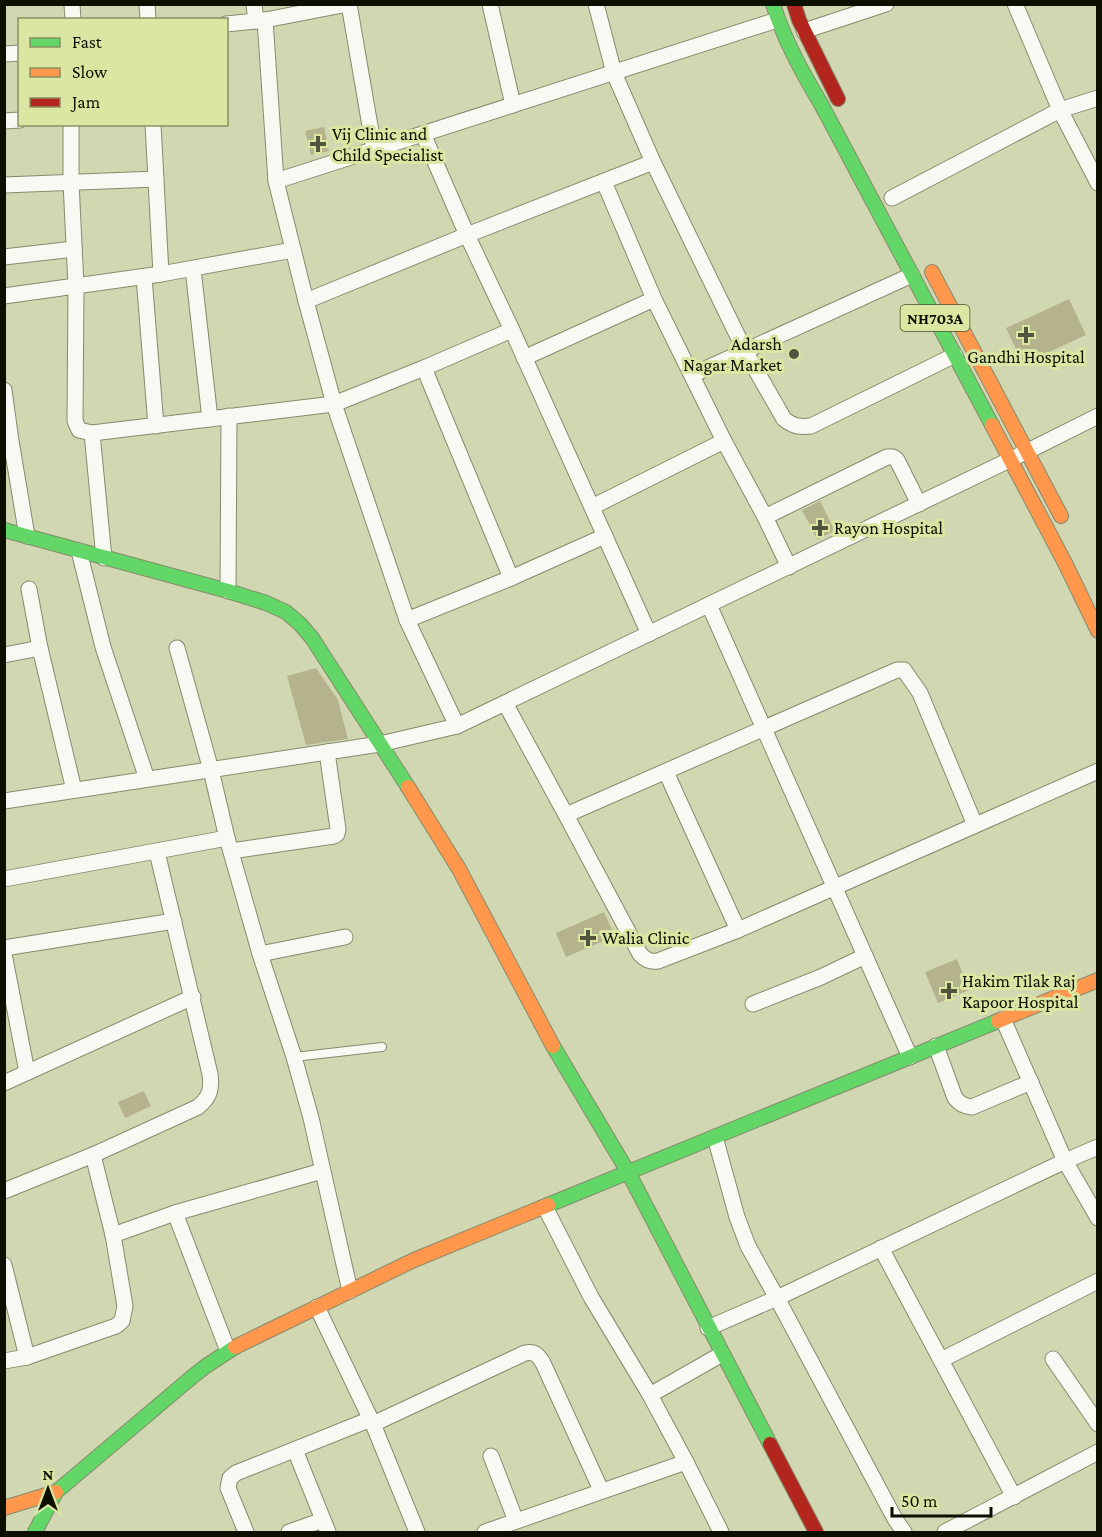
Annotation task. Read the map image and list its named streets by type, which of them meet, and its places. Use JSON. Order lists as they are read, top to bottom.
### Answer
{
  "streets": {
    "main road": ["NH703A"]
  },
  "places": {
    "health": [
      "Vij Clinic and Child Specialist",
      "Gandhi Hospital",
      "Rayon Hospital",
      "Walia Clinic",
      "Hakim Tilak Raj Kapoor Hospital"
    ],
    "other": ["Adarsh Nagar Market"]
  },
  "legend": ["Fast", "Slow", "Jam"],
  "scale_bar": "50 m",
  "north": "top"
}
